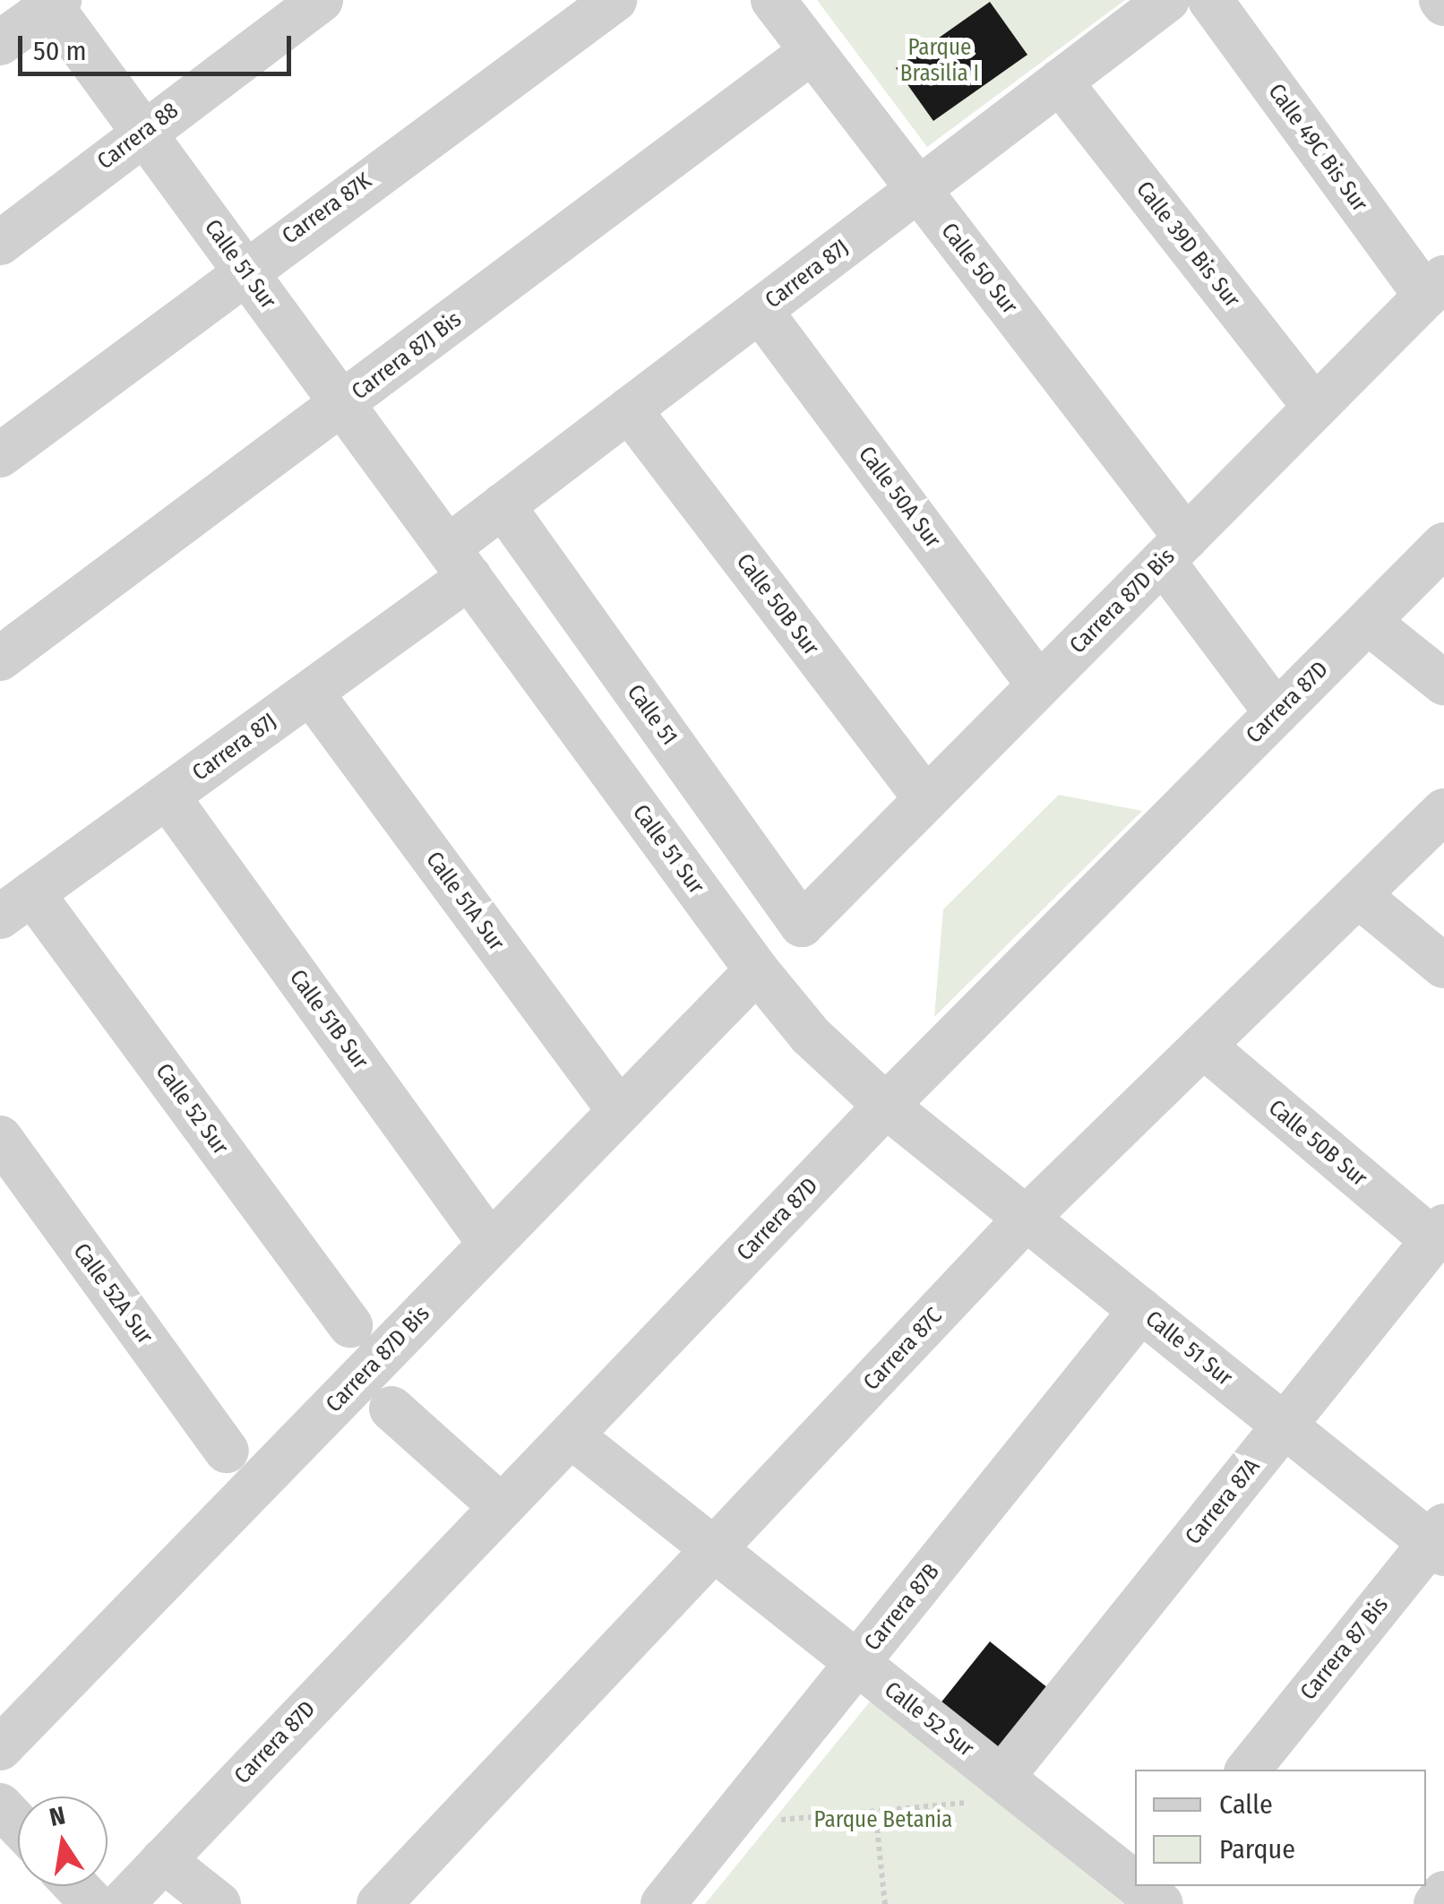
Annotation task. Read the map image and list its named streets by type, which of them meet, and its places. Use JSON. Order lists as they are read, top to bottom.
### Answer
{
  "streets": {
    "street": [
      "Carrera 88",
      "Calle 49C Bis Sur",
      "Carrera 87K",
      "Calle 39D Bis Sur",
      "Calle 51 Sur",
      "Calle 50 Sur",
      "Carrera 87J",
      "Carrera 87J Bis",
      "Calle 50A Sur",
      "Carrera 87D Bis",
      "Calle 50B Sur",
      "Carrera 87D",
      "Calle 51",
      "Calle 51A Sur",
      "Calle 51B Sur",
      "Calle 52 Sur",
      "Calle 52A Sur",
      "Carrera 87C",
      "Carrera 87A",
      "Carrera 87B",
      "Carrera 87 Bis"
    ]
  },
  "crossings": [
    ["Carrera 88", "Calle 51 Sur"],
    ["Calle 49C Bis Sur", "Carrera 87D Bis"],
    ["Carrera 87K", "Calle 51 Sur"],
    ["Calle 39D Bis Sur", "Carrera 87J"],
    ["Calle 39D Bis Sur", "Carrera 87D Bis"],
    ["Calle 51 Sur", "Carrera 87J"],
    ["Calle 51 Sur", "Carrera 87J Bis"],
    ["Calle 51 Sur", "Carrera 87D Bis"],
    ["Calle 51 Sur", "Carrera 87D"],
    ["Calle 51 Sur", "Carrera 87C"],
    ["Calle 51 Sur", "Carrera 87A"],
    ["Calle 51 Sur", "Carrera 87B"],
    ["Calle 51 Sur", "Carrera 87 Bis"],
    ["Calle 50 Sur", "Carrera 87J"],
    ["Calle 50 Sur", "Carrera 87J Bis"],
    ["Calle 50 Sur", "Carrera 87D Bis"],
    ["Calle 50 Sur", "Carrera 87D"],
    ["Carrera 87J", "Calle 50A Sur"],
    ["Carrera 87J", "Calle 50B Sur"],
    ["Carrera 87J", "Calle 51"],
    ["Carrera 87J", "Calle 51A Sur"],
    ["Carrera 87J", "Calle 51B Sur"],
    ["Carrera 87J", "Calle 52 Sur"],
    ["Calle 50A Sur", "Carrera 87D Bis"],
    ["Carrera 87D Bis", "Calle 50B Sur"],
    ["Carrera 87D Bis", "Calle 51"],
    ["Carrera 87D Bis", "Calle 51A Sur"],
    ["Carrera 87D Bis", "Calle 51B Sur"],
    ["Calle 50B Sur", "Carrera 87C"],
    ["Calle 50B Sur", "Carrera 87A"],
    ["Carrera 87D", "Calle 52 Sur"],
    ["Calle 52 Sur", "Carrera 87C"],
    ["Calle 52 Sur", "Carrera 87A"],
    ["Calle 52 Sur", "Carrera 87B"]
  ],
  "parks": ["Parque Brasilia I", "Parque Betania"],
  "legend": ["Calle", "Parque"],
  "scale_bar": "50 m",
  "north": "top"
}
